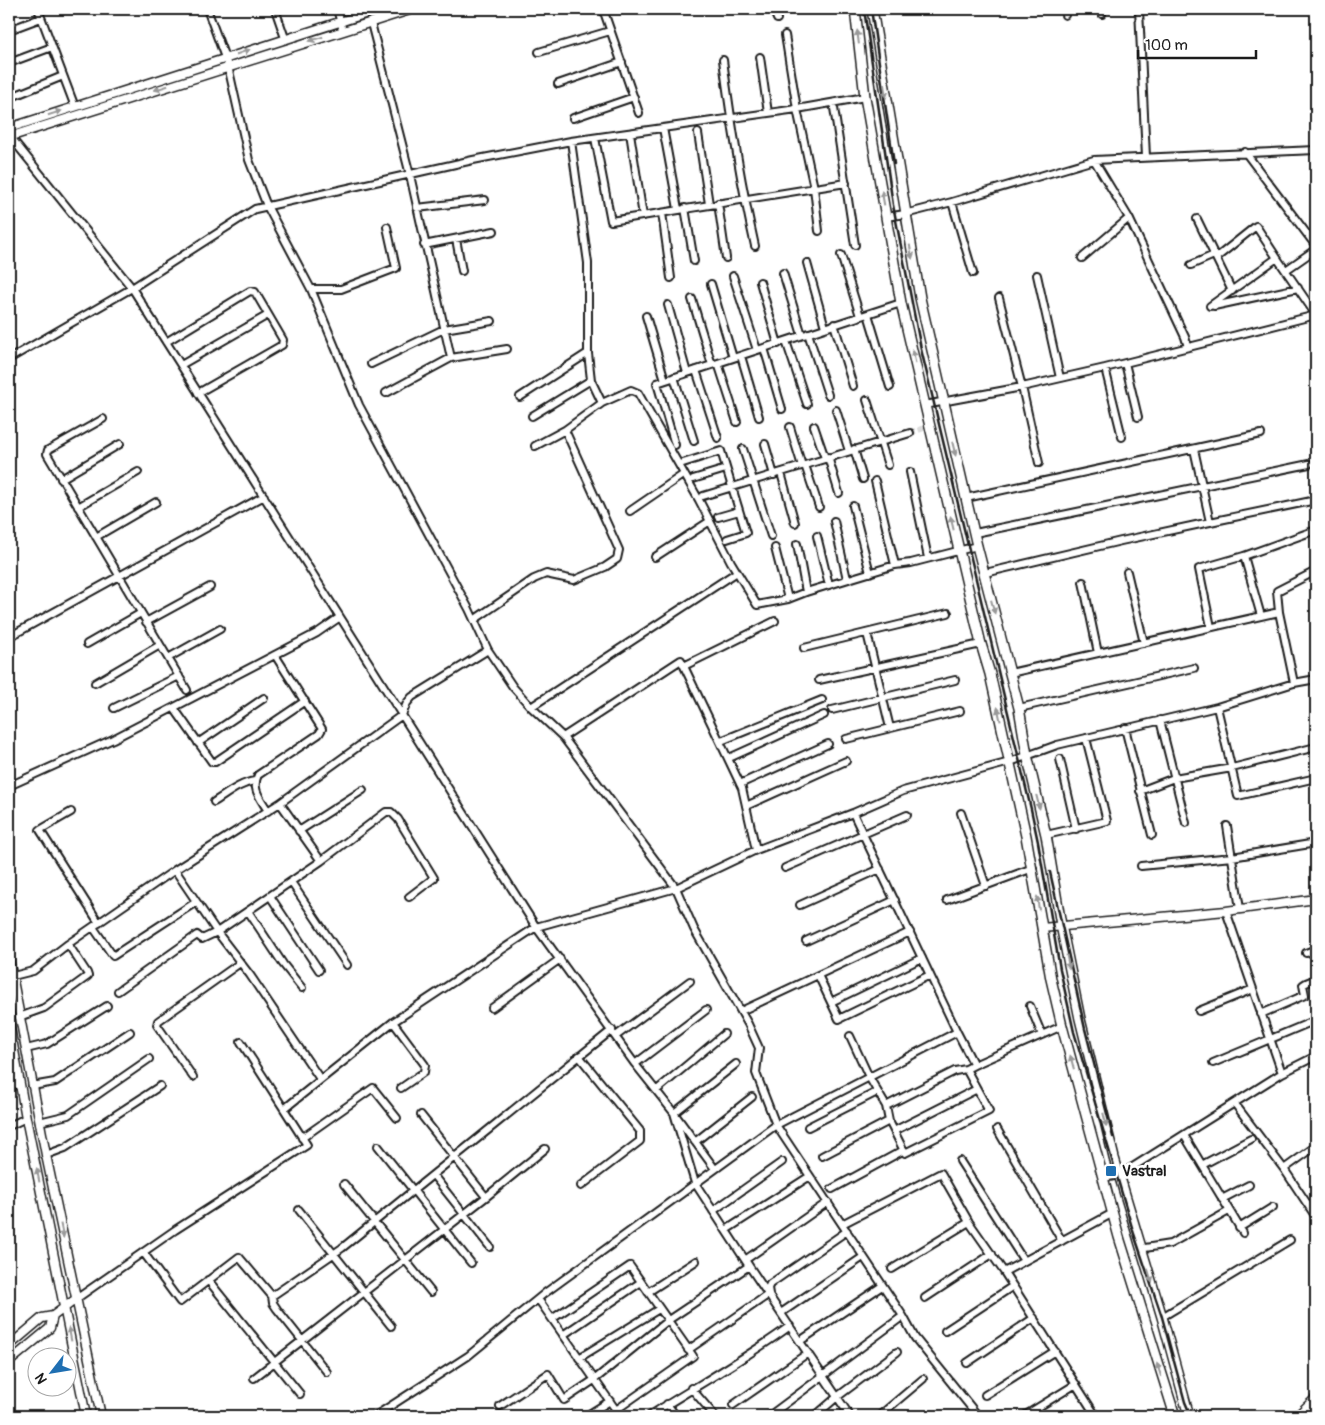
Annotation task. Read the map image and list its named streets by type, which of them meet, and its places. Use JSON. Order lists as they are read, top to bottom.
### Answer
{
  "places": {
    "transit": ["Vastral"]
  },
  "scale_bar": "100 m",
  "north": "bottom left"
}
